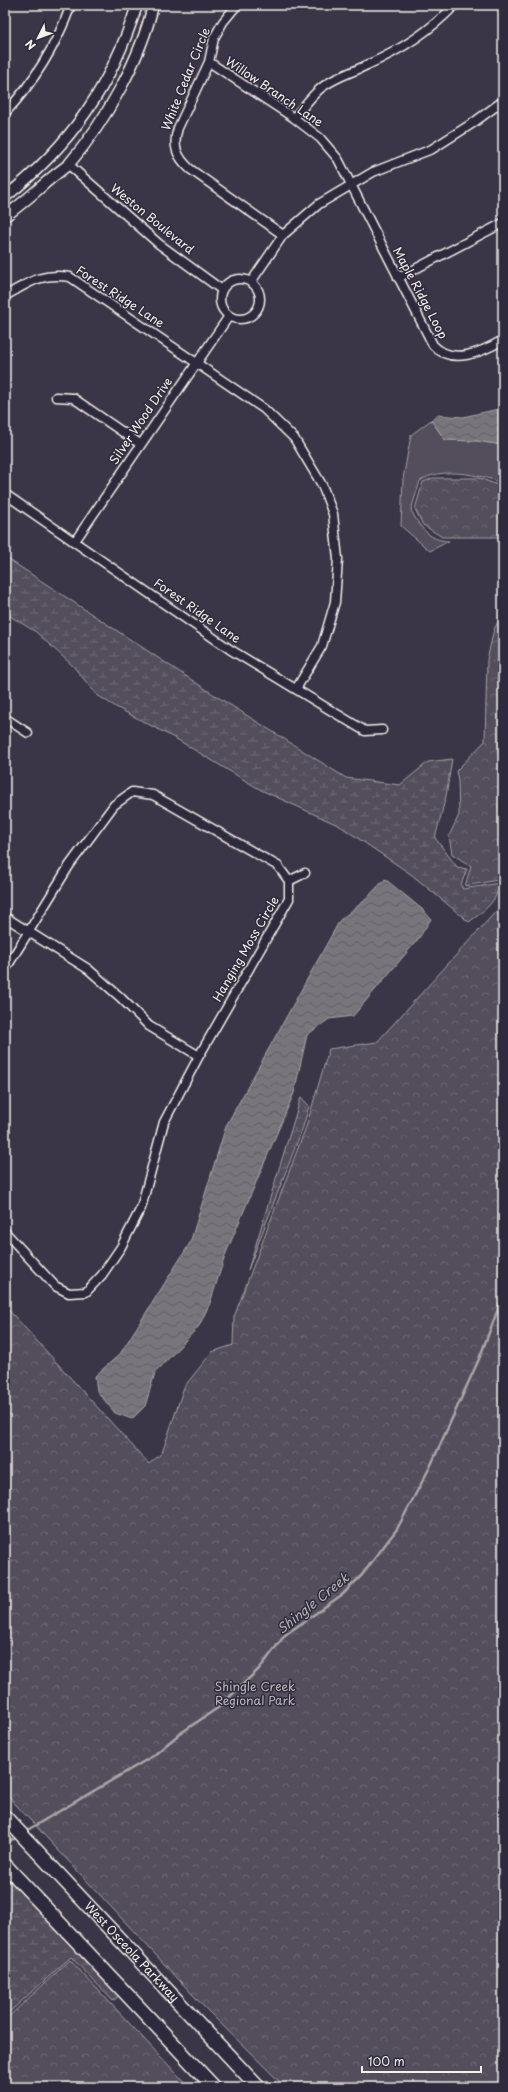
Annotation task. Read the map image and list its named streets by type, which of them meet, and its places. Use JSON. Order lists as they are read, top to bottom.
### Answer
{
  "streets": {
    "main road": ["West Osceola Parkway"],
    "street": [
      "White Cedar Circle",
      "Willow Branch Lane",
      "Weston Boulevard",
      "Maple Ridge Loop",
      "Forest Ridge Lane",
      "Silver Wood Drive",
      "Hanging Moss Circle"
    ]
  },
  "crossings": [
    ["White Cedar Circle", "Willow Branch Lane"],
    ["Willow Branch Lane", "Maple Ridge Loop"],
    ["Weston Boulevard", "Silver Wood Drive"],
    ["Forest Ridge Lane", "Silver Wood Drive"]
  ],
  "water": ["Shingle Creek"],
  "parks": ["Shingle Creek Regional Park"],
  "scale_bar": "100 m",
  "north": "bottom left"
}
